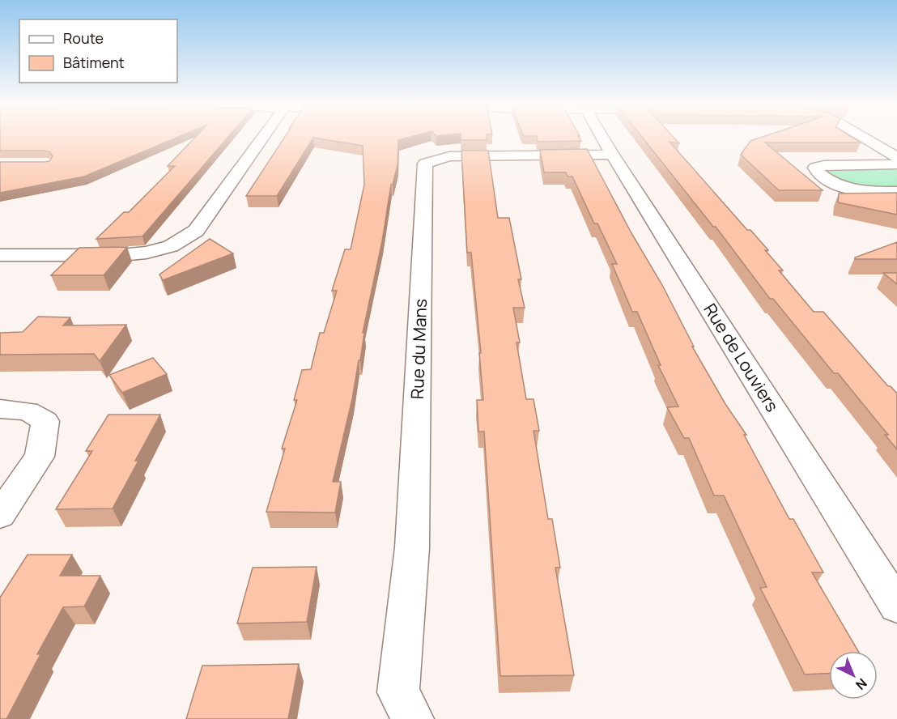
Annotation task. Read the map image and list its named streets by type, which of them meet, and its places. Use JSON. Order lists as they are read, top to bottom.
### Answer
{
  "streets": {
    "street": ["Rue du Mans", "Rue de Louviers"]
  },
  "crossings": [
    ["Rue du Mans", "Rue de Louviers"]
  ],
  "legend": ["Route", "Bâtiment"],
  "north": "bottom right"
}
